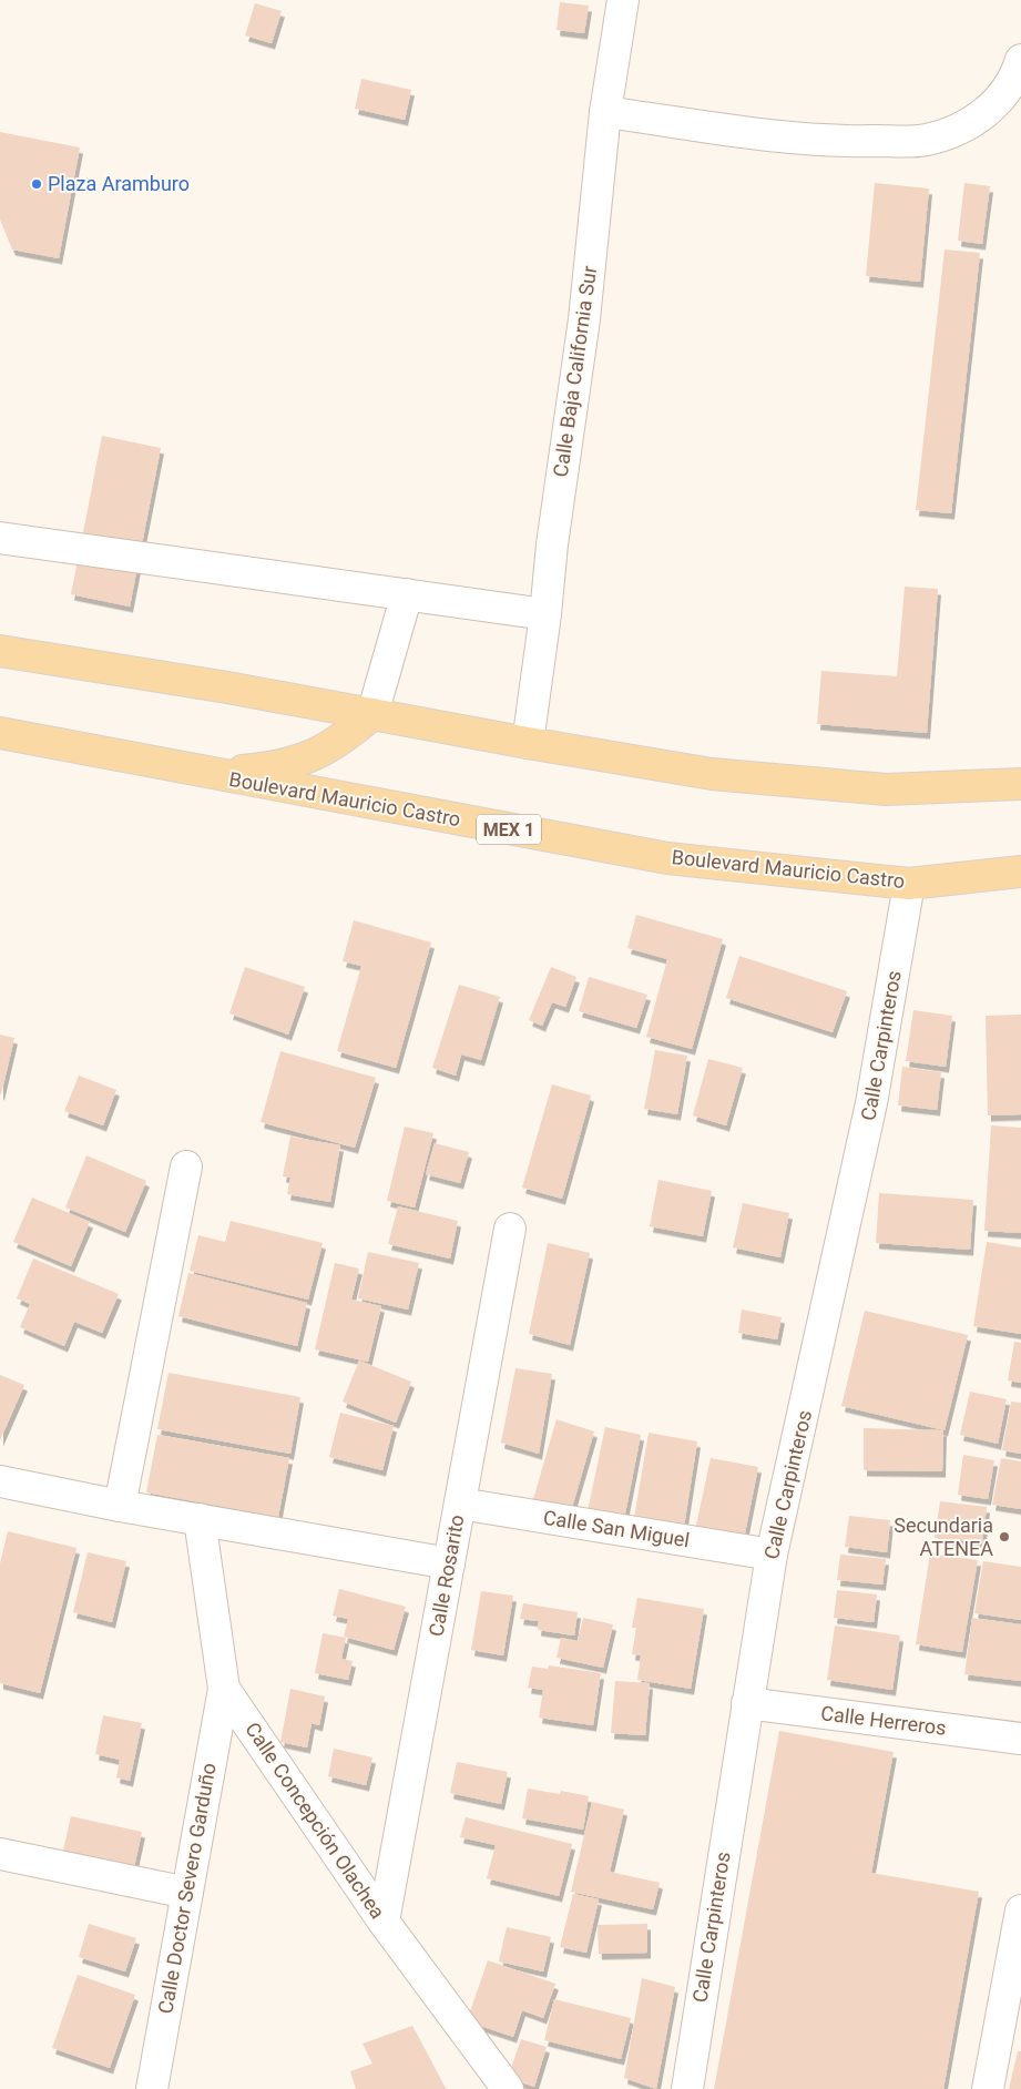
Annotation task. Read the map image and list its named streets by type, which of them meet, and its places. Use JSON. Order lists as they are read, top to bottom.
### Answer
{
  "streets": {
    "main road": ["Boulevard Mauricio Castro", "MEX 1"],
    "street": [
      "Calle Baja California Sur",
      "Calle Carpinteros",
      "Calle San Miguel",
      "Calle Rosarito",
      "Calle Herreros",
      "Calle Concepción Olachea",
      "Calle Doctor Severo Garduño"
    ]
  },
  "crossings": [
    ["Boulevard Mauricio Castro", "Calle Carpinteros"],
    ["Calle Carpinteros", "Calle San Miguel"],
    ["Calle Carpinteros", "Calle Herreros"],
    ["Calle San Miguel", "Calle Rosarito"],
    ["Calle Rosarito", "Calle Concepción Olachea"],
    ["Calle Concepción Olachea", "Calle Doctor Severo Garduño"]
  ],
  "places": ["Plaza Aramburo", "Secundaria ATENEA"]
}
